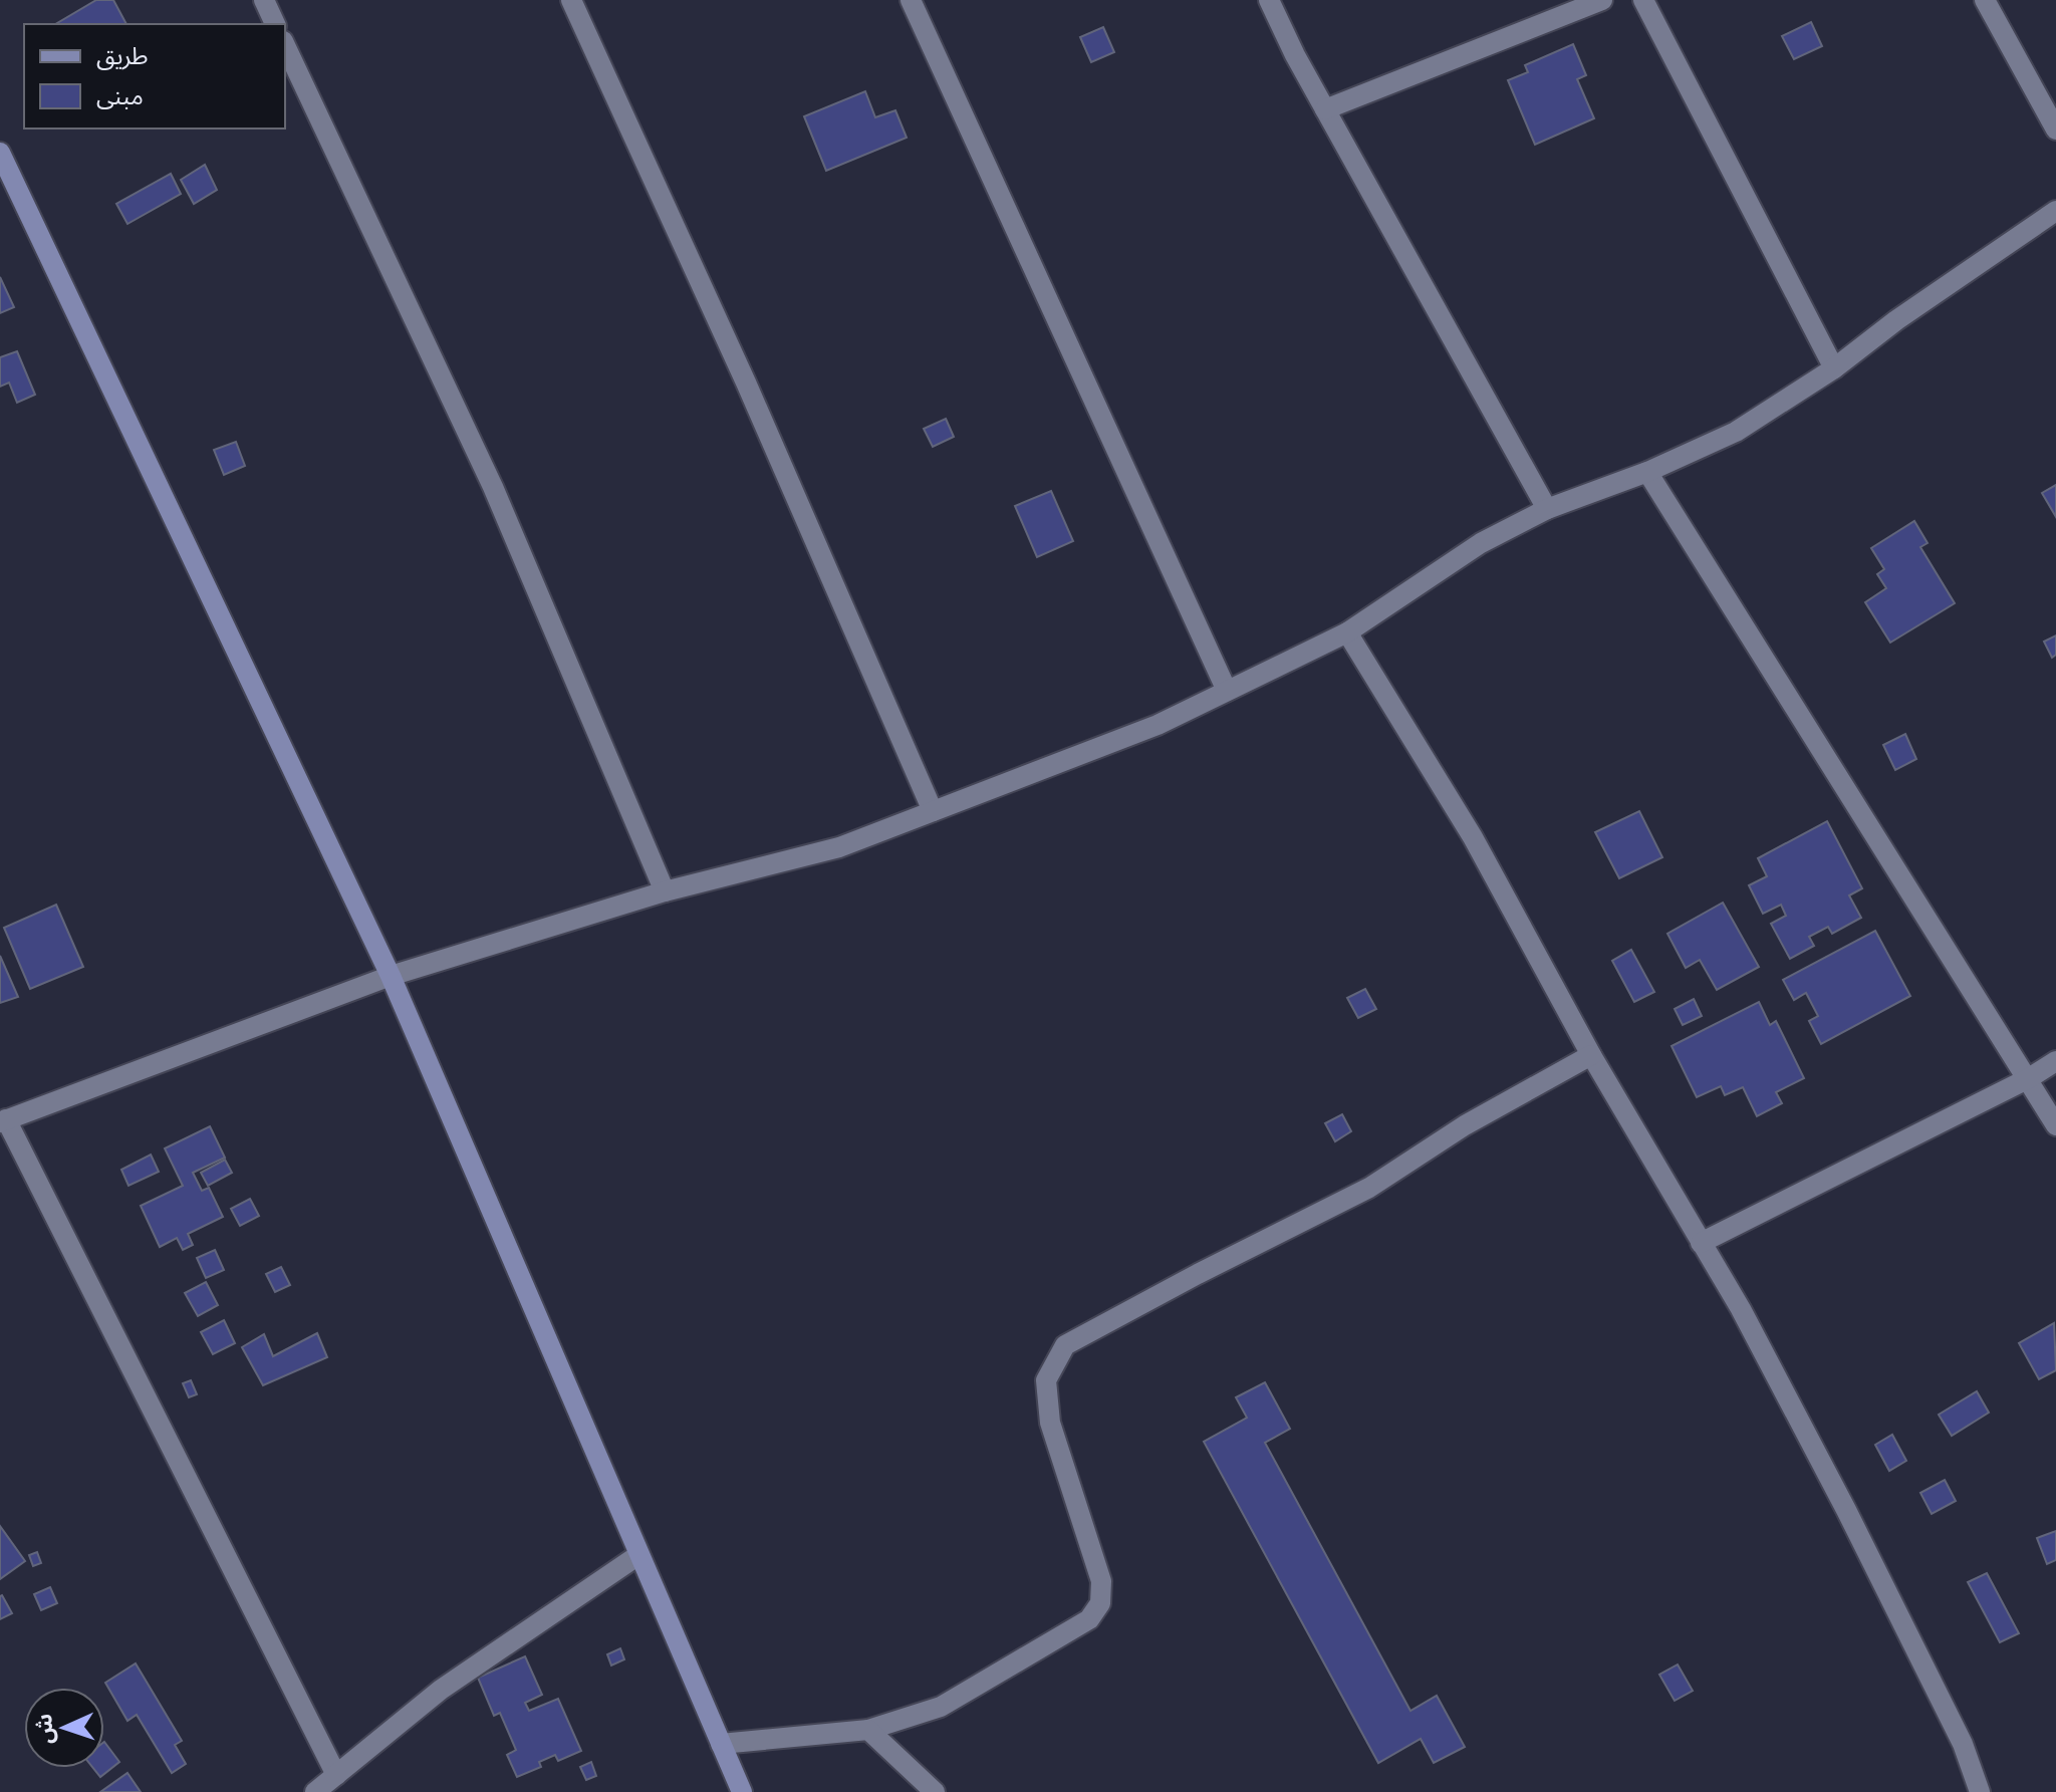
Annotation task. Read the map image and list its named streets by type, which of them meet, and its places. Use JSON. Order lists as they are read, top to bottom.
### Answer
{
  "legend": ["طريق", "مبنى"],
  "north": "left"
}
